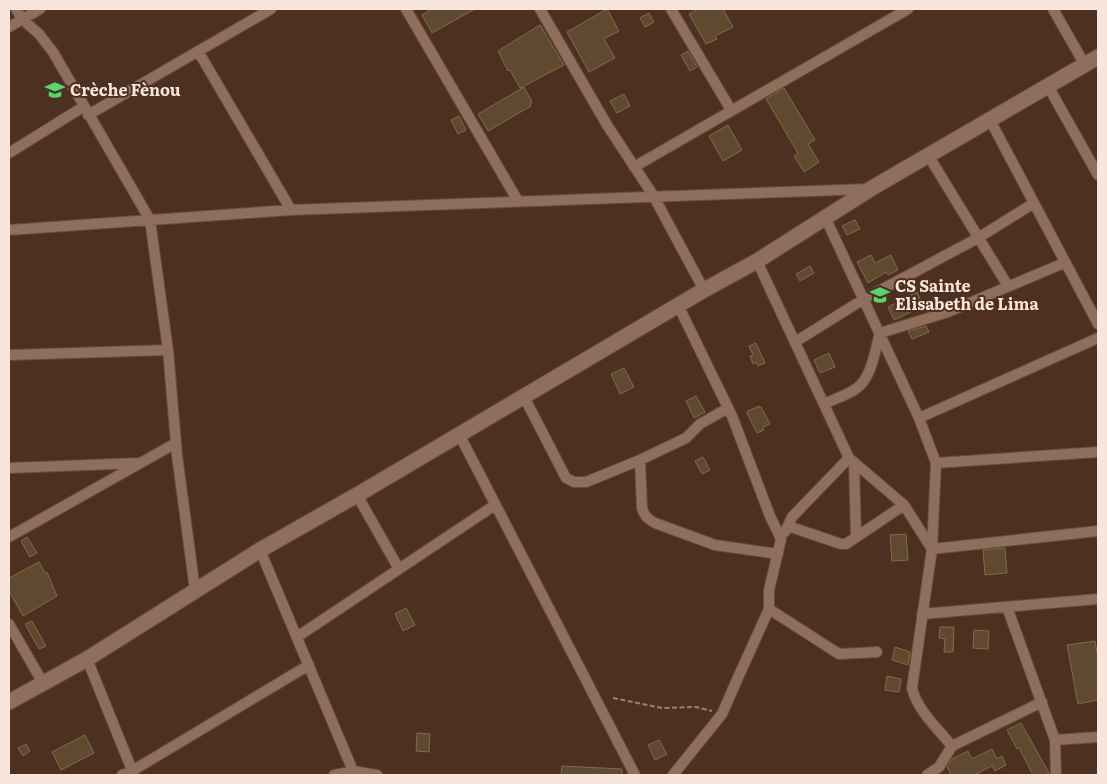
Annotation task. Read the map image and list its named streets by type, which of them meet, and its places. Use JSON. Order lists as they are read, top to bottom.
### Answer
{
  "places": {
    "school or university": ["Crèche Fènou", "CS Sainte Elisabeth de Lima"]
  }
}
